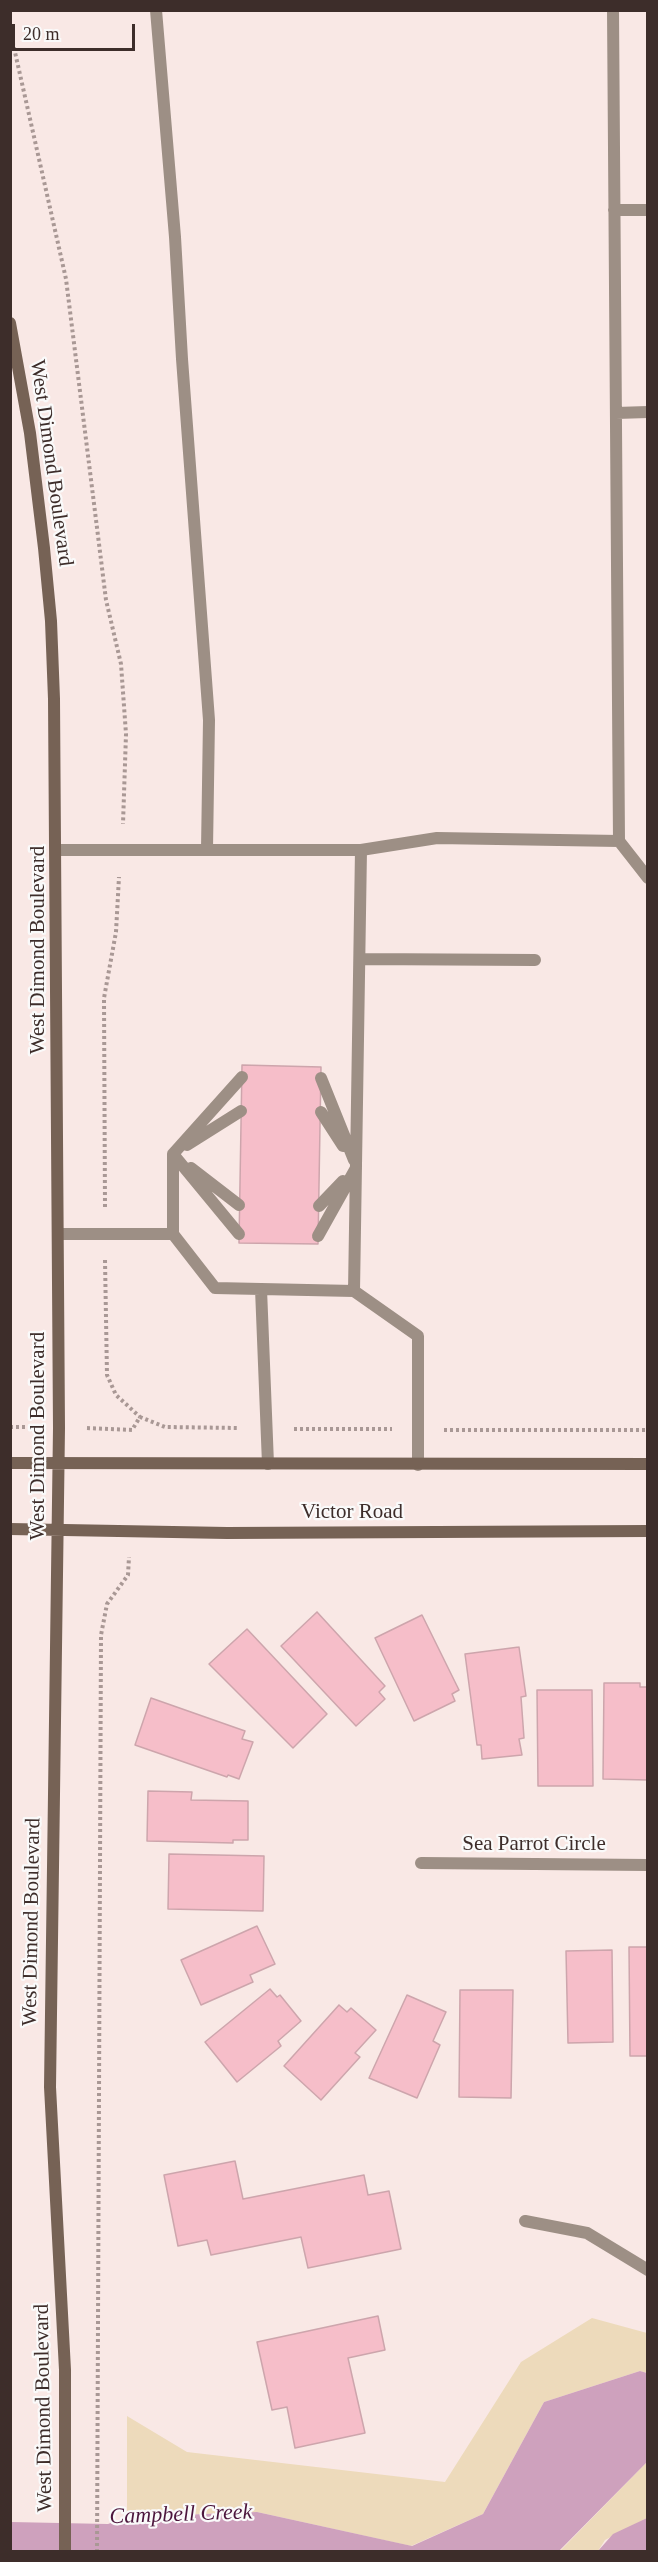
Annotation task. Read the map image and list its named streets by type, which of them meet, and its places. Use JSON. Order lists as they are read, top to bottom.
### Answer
{
  "streets": {
    "main road": ["West Dimond Boulevard", "Victor Road"],
    "street": ["Sea Parrot Circle"]
  },
  "crossings": [
    ["West Dimond Boulevard", "Victor Road"]
  ],
  "water": ["Campbell Creek"],
  "scale_bar": "20 m"
}
